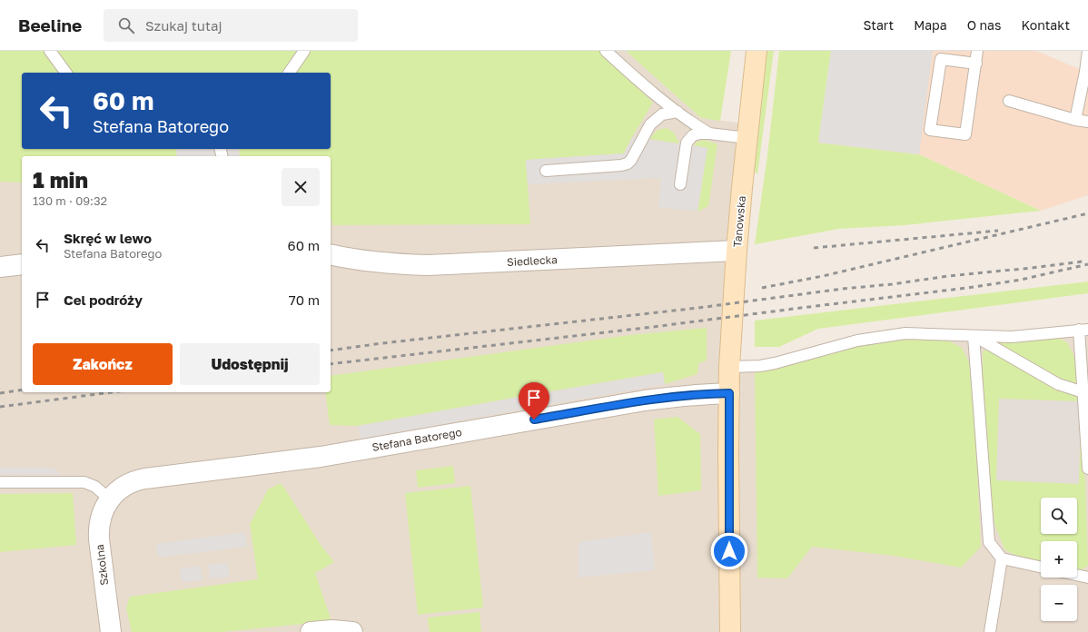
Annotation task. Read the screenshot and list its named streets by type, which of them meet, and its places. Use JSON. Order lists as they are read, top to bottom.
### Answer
{
  "streets": {
    "main road": ["Tanowska"],
    "street": ["Siedlecka", "Stefana Batorego", "Szkolna"]
  },
  "crossings": [
    ["Tanowska", "Siedlecka"],
    ["Tanowska", "Stefana Batorego"],
    ["Stefana Batorego", "Szkolna"]
  ],
  "page": {
    "header": "Beeline",
    "search": "Szukaj tutaj",
    "nav": [
      "Start",
      "Mapa",
      "O nas",
      "Kontakt"
    ],
    "turn": ["60 m", "Stefana Batorego"],
    "heading": ["1 min", "130 m · 09:32"],
    "list": [
      {
        "name": "Skręć w lewo",
        "note": "Stefana Batorego",
        "value": "60 m"
      },
      {
        "name": "Cel podróży",
        "value": "70 m"
      }
    ],
    "buttons": ["Zakończ", "Udostępnij"],
    "map_buttons": ["+", "−"]
  }
}
